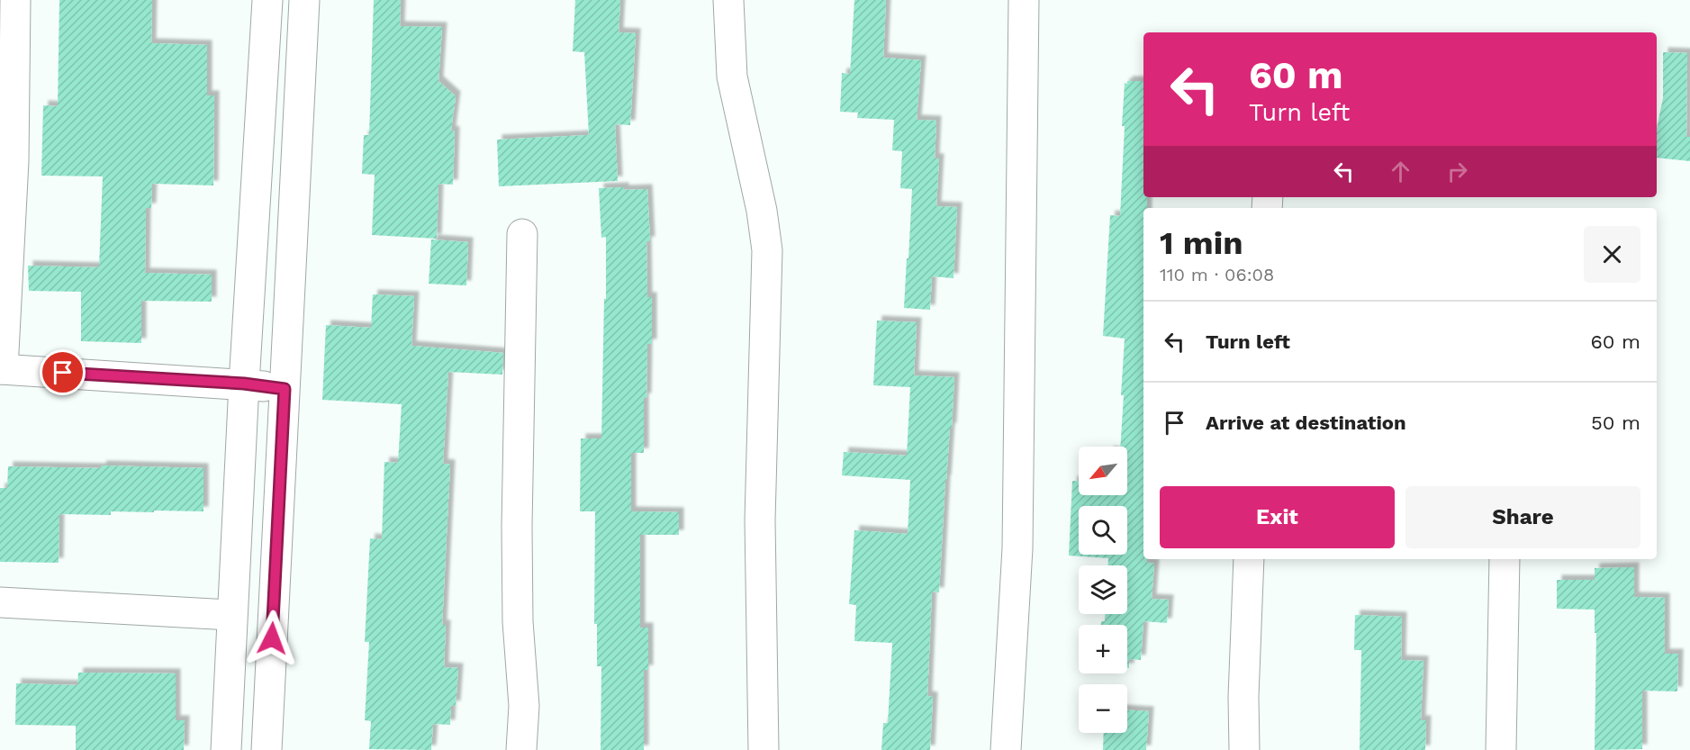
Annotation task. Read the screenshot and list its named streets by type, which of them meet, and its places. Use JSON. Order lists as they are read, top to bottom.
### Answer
{
  "north": "bottom left",
  "page": {
    "turn": ["60 m", "Turn left"],
    "heading": ["1 min", "110 m · 06:08"],
    "list": [
      {
        "name": "Turn left",
        "value": "60 m"
      },
      {
        "name": "Arrive at destination",
        "value": "50 m"
      }
    ],
    "map_buttons": ["+", "−"],
    "buttons": ["Exit", "Share"]
  }
}
